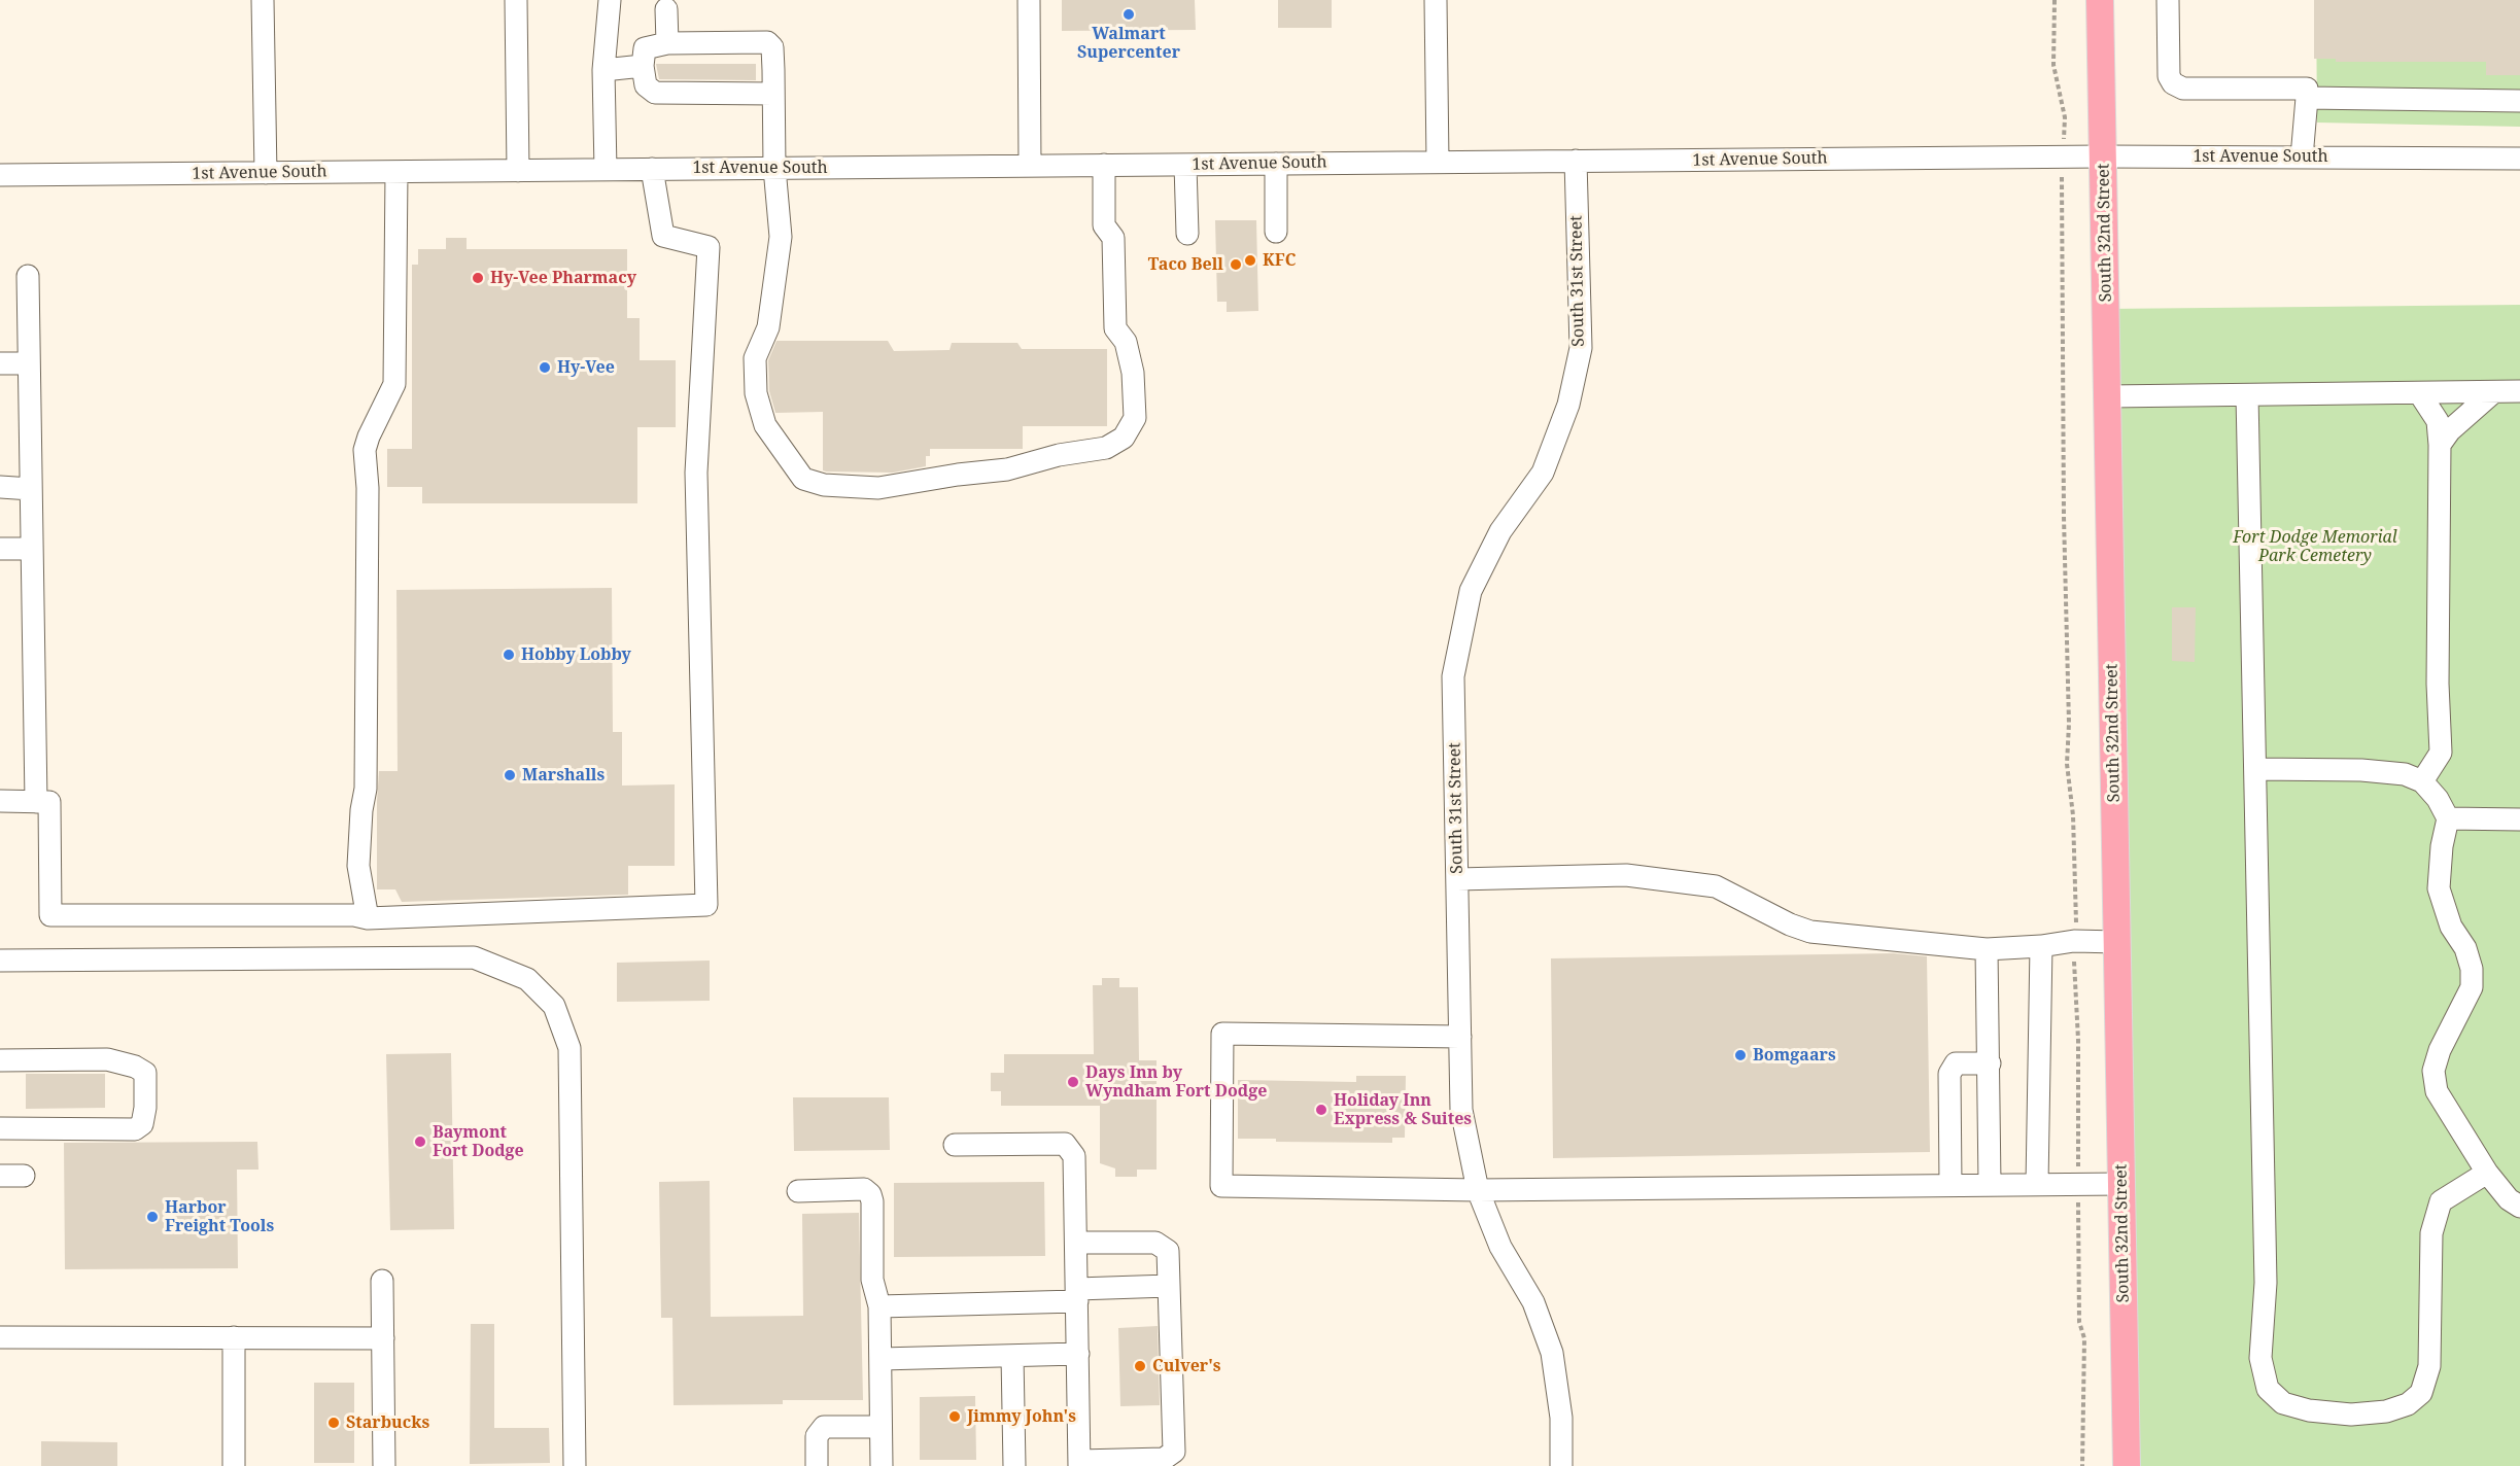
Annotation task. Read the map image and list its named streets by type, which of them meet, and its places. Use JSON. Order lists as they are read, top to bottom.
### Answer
{
  "streets": {
    "main road": ["South 32nd Street"],
    "street": ["1st Avenue South", "South 31st Street"]
  },
  "crossings": [
    ["1st Avenue South", "South 32nd Street"],
    ["1st Avenue South", "South 31st Street"]
  ],
  "parks": ["Fort Dodge Memorial Park Cemetery"],
  "places": [
    "Walmart Supercenter",
    "KFC",
    "Taco Bell",
    "Hy-Vee Pharmacy",
    "Hy-Vee",
    "Hobby Lobby",
    "Marshalls",
    "Bomgaars",
    "Days Inn by Wyndham Fort Dodge",
    "Holiday Inn Express & Suites",
    "Baymont Fort Dodge",
    "Harbor Freight Tools",
    "Culver's",
    "Jimmy John's",
    "Starbucks"
  ]
}
